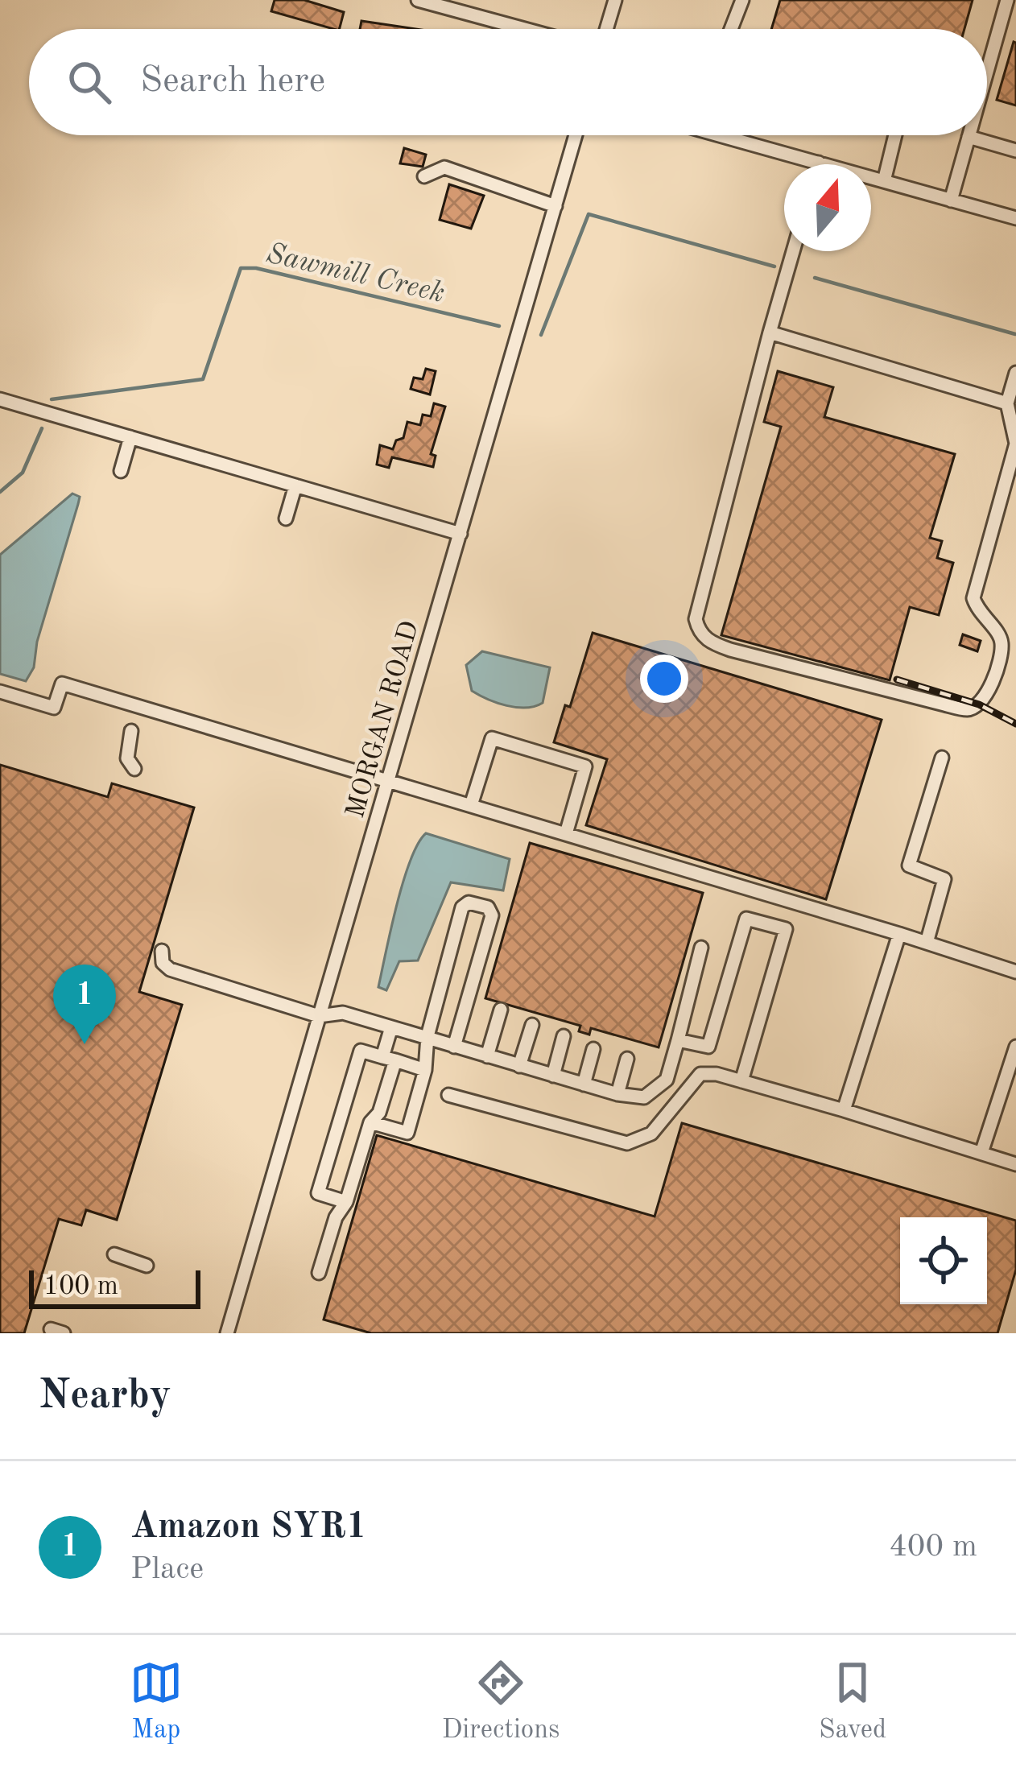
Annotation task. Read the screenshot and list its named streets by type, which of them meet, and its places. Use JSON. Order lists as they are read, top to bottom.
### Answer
{
  "streets": {
    "street": ["MORGAN ROAD"]
  },
  "water": ["Sawmill Creek"],
  "scale_bar": "100 m",
  "north": "top",
  "page": {
    "search": "Search here",
    "pins": "1",
    "scale": "100 m",
    "heading": "Nearby",
    "list": [
      {
        "mark": "1",
        "name": "Amazon SYR1",
        "note": "Place",
        "value": "400 m"
      }
    ],
    "nav": ["Map", "Directions", "Saved"]
  }
}
